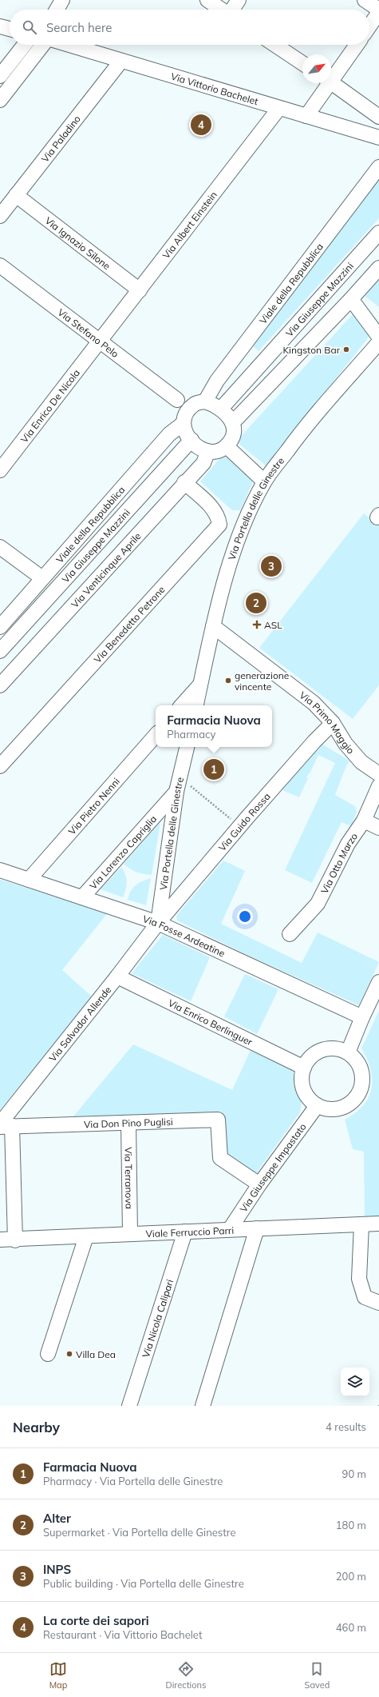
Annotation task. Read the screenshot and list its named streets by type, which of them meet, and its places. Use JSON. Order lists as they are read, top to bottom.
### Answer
{
  "streets": {
    "street": [
      "Via Vittorio Bachelet",
      "Via Paladino",
      "Via Albert Einstein",
      "Via Ignazio Silone",
      "Viale della Repubblica",
      "Via Giuseppe Mazzini",
      "Via Stefano Pelo",
      "Via Enrico De Nicola",
      "Via Portella delle Ginestre",
      "Via Venticinque Aprile",
      "Via Benedetto Petrone",
      "Via Primo Maggio",
      "Via Pietro Nenni",
      "Via Guido Rossa",
      "Via Lorenzo Capriglia",
      "Via Otto Marzo",
      "Via Fosse Ardeatine",
      "Via Enrico Berlinguer",
      "Via Salvador Allende",
      "Via Don Pino Puglisi",
      "Via Giuseppe Impastato",
      "Via Terranova",
      "Viale Ferruccio Parri",
      "Via Nicola Calipari"
    ]
  },
  "crossings": [
    ["Via Vittorio Bachelet", "Via Paladino"],
    ["Via Vittorio Bachelet", "Via Albert Einstein"],
    ["Via Paladino", "Via Ignazio Silone"],
    ["Via Albert Einstein", "Via Ignazio Silone"],
    ["Via Albert Einstein", "Via Stefano Pelo"],
    ["Via Albert Einstein", "Via Enrico De Nicola"],
    ["Viale della Repubblica", "Via Giuseppe Mazzini"],
    ["Viale della Repubblica", "Via Stefano Pelo"],
    ["Viale della Repubblica", "Via Venticinque Aprile"],
    ["Via Giuseppe Mazzini", "Via Stefano Pelo"],
    ["Via Giuseppe Mazzini", "Via Venticinque Aprile"],
    ["Via Stefano Pelo", "Via Enrico De Nicola"],
    ["Via Stefano Pelo", "Via Venticinque Aprile"],
    ["Via Portella delle Ginestre", "Via Primo Maggio"],
    ["Via Portella delle Ginestre", "Via Guido Rossa"],
    ["Via Portella delle Ginestre", "Via Lorenzo Capriglia"],
    ["Via Portella delle Ginestre", "Via Fosse Ardeatine"],
    ["Via Portella delle Ginestre", "Via Salvador Allende"],
    ["Via Venticinque Aprile", "Via Benedetto Petrone"],
    ["Via Primo Maggio", "Via Guido Rossa"],
    ["Via Pietro Nenni", "Via Fosse Ardeatine"],
    ["Via Guido Rossa", "Via Fosse Ardeatine"],
    ["Via Guido Rossa", "Via Salvador Allende"],
    ["Via Lorenzo Capriglia", "Via Fosse Ardeatine"],
    ["Via Fosse Ardeatine", "Via Salvador Allende"],
    ["Via Enrico Berlinguer", "Via Salvador Allende"],
    ["Via Enrico Berlinguer", "Via Giuseppe Impastato"],
    ["Via Salvador Allende", "Via Don Pino Puglisi"],
    ["Via Don Pino Puglisi", "Via Giuseppe Impastato"],
    ["Via Don Pino Puglisi", "Via Terranova"],
    ["Via Giuseppe Impastato", "Viale Ferruccio Parri"],
    ["Via Terranova", "Viale Ferruccio Parri"],
    ["Viale Ferruccio Parri", "Via Nicola Calipari"]
  ],
  "places": {
    "other": ["Kingston Bar", "generazione vincente", "Villa Dea"],
    "health": ["ASL"]
  },
  "north": "top right",
  "page": {
    "search": "Search here",
    "pins": [
      "4",
      "3",
      "2",
      "1"
    ],
    "popup": ["Farmacia Nuova", "Pharmacy"],
    "heading": ["Nearby", "4 results"],
    "list": [
      {
        "mark": "1",
        "name": "Farmacia Nuova",
        "note": "Pharmacy · Via Portella delle Ginestre",
        "value": "90 m"
      },
      {
        "mark": "2",
        "name": "Alter",
        "note": "Supermarket · Via Portella delle Ginestre",
        "value": "180 m"
      },
      {
        "mark": "3",
        "name": "INPS",
        "note": "Public building · Via Portella delle Ginestre",
        "value": "200 m"
      },
      {
        "mark": "4",
        "name": "La corte dei sapori",
        "note": "Restaurant · Via Vittorio Bachelet",
        "value": "460 m"
      }
    ],
    "nav": ["Map", "Directions", "Saved"]
  }
}
